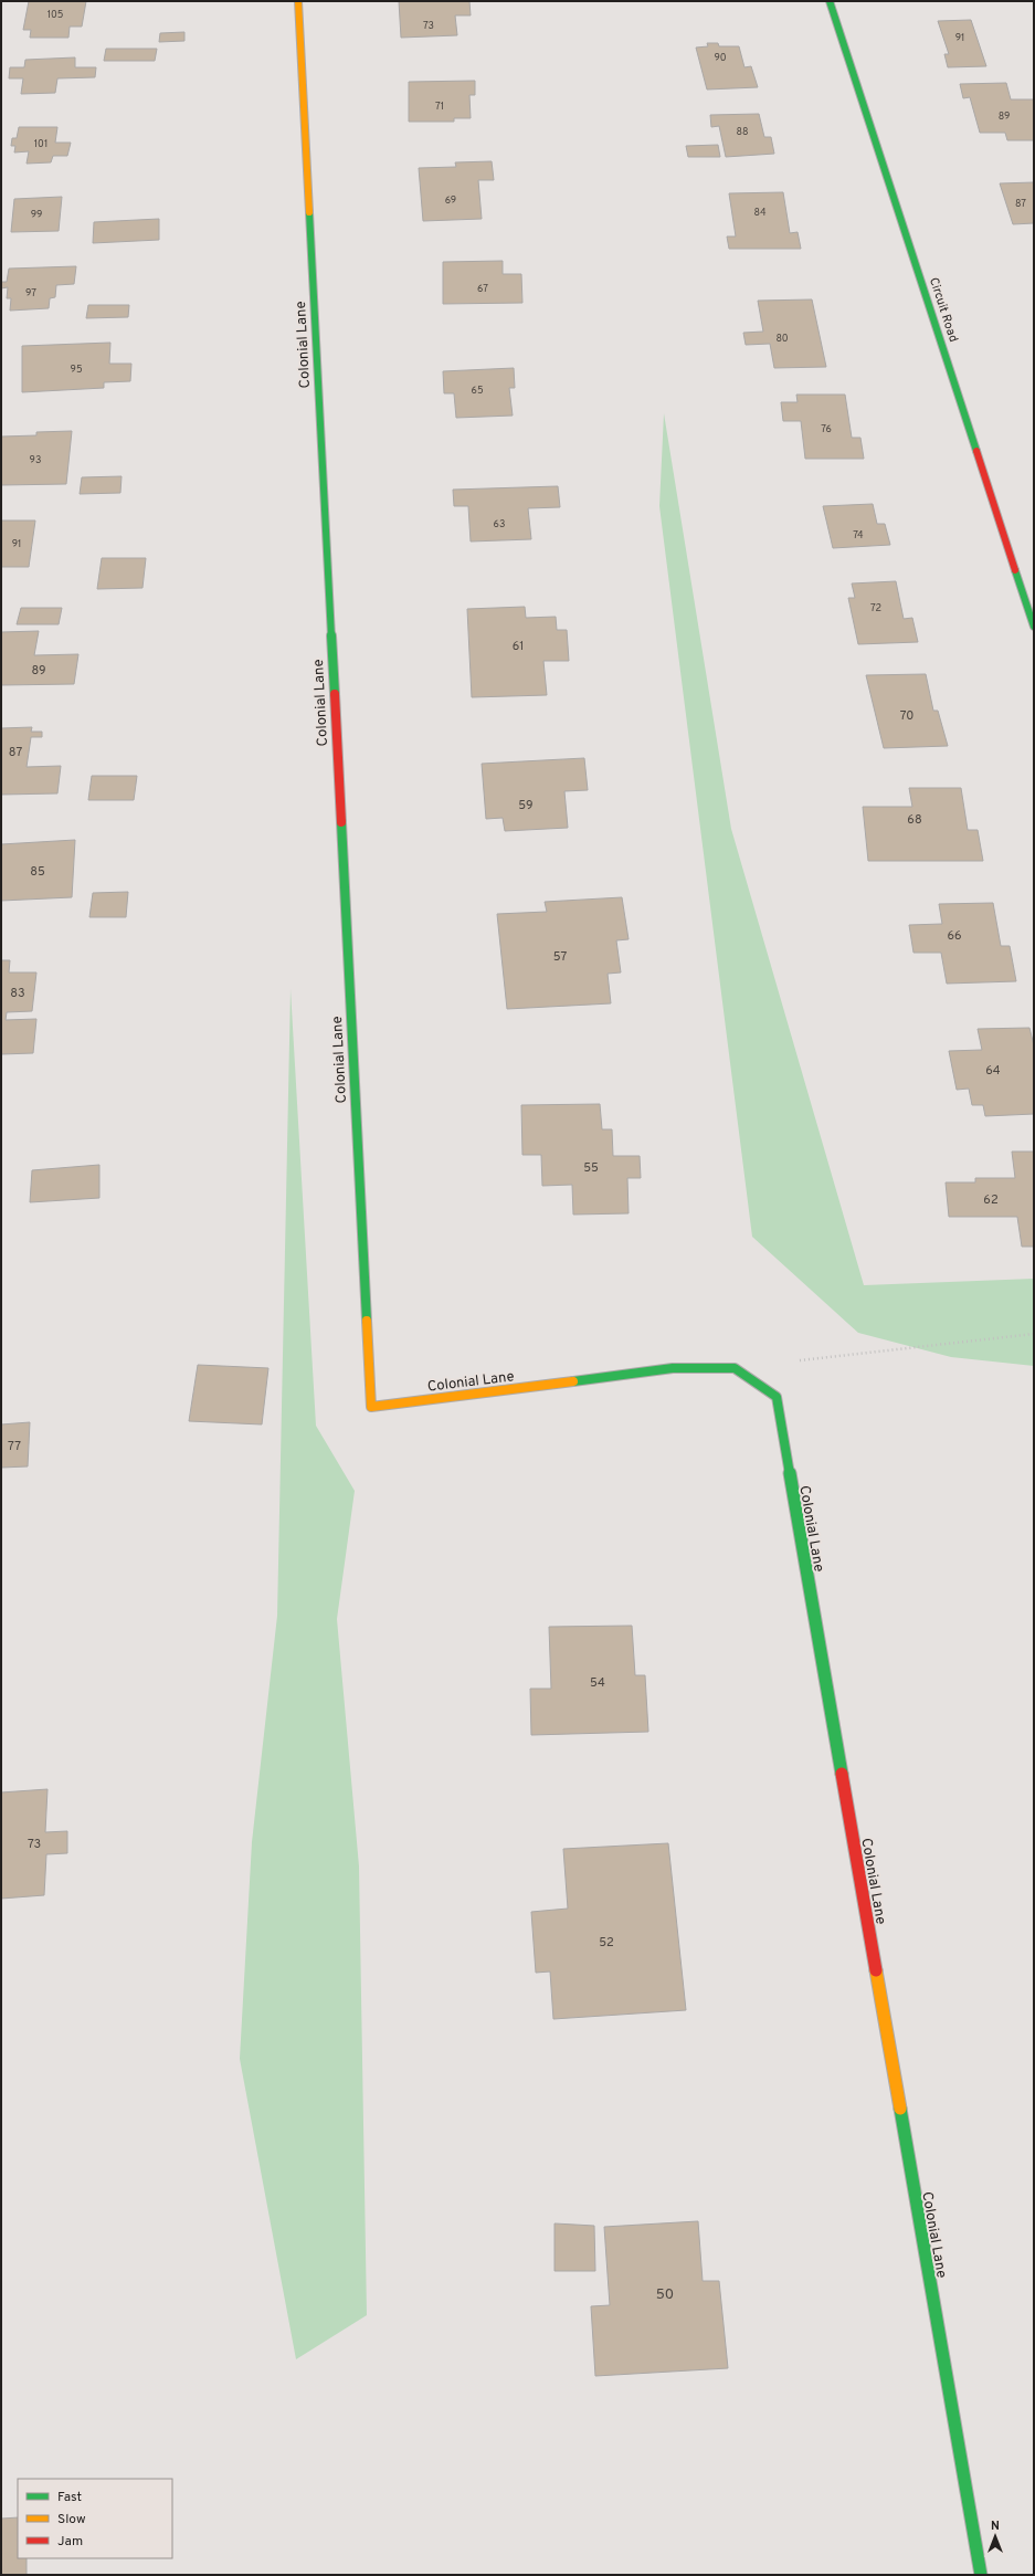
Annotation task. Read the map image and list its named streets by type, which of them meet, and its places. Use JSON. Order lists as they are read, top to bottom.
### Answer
{
  "streets": {
    "street": ["Circuit Road", "Colonial Lane"]
  },
  "house_numbers": [
    "105",
    "73",
    "91",
    "90",
    "71",
    "89",
    "88",
    "101",
    "69",
    "87",
    "84",
    "99",
    "67",
    "97",
    "80",
    "95",
    "65",
    "76",
    "93",
    "63",
    "74",
    "91",
    "72",
    "61",
    "89",
    "70",
    "87",
    "59",
    "68",
    "85",
    "66",
    "57",
    "83",
    "64",
    "55",
    "62",
    "77",
    "54",
    "73",
    "52",
    "50"
  ],
  "legend": ["Fast", "Slow", "Jam"],
  "north": "top"
}
